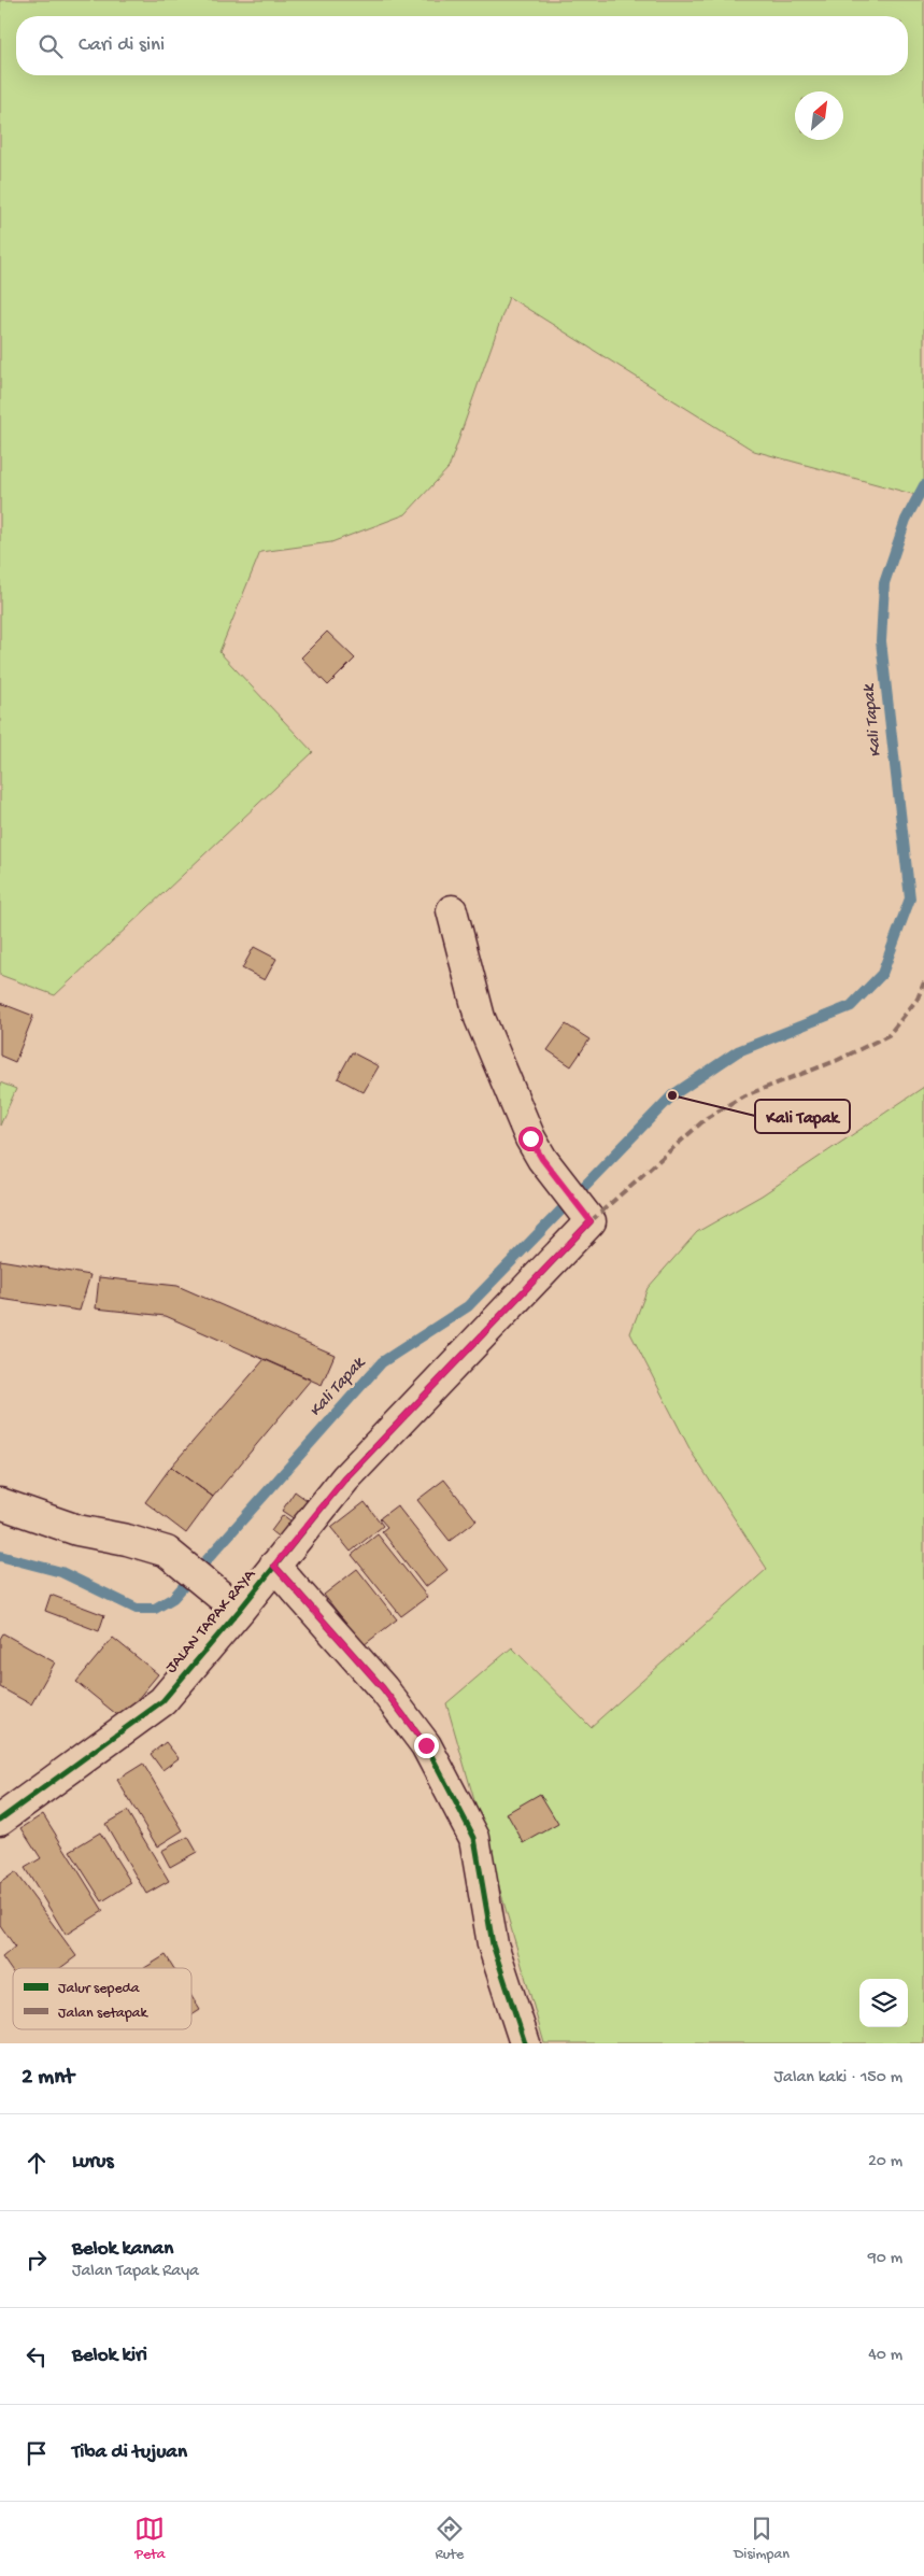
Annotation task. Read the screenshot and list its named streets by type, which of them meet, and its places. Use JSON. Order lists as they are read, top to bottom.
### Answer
{
  "streets": {
    "street": ["JALAN TAPAK RAYA"]
  },
  "water": ["Kali Tapak"],
  "places": ["Kali Tapak"],
  "legend": ["Jalur sepeda", "Jalan setapak"],
  "north": "top right",
  "page": {
    "search": "Cari di sini",
    "heading": ["2 mnt", "Jalan kaki · 150 m"],
    "list": [
      ["Lurus", "20 m"],
      ["Belok kanan", "Jalan Tapak Raya", "90 m"],
      ["Belok kiri", "40 m"],
      "Tiba di tujuan"
    ],
    "nav": ["Peta", "Rute", "Disimpan"]
  }
}
